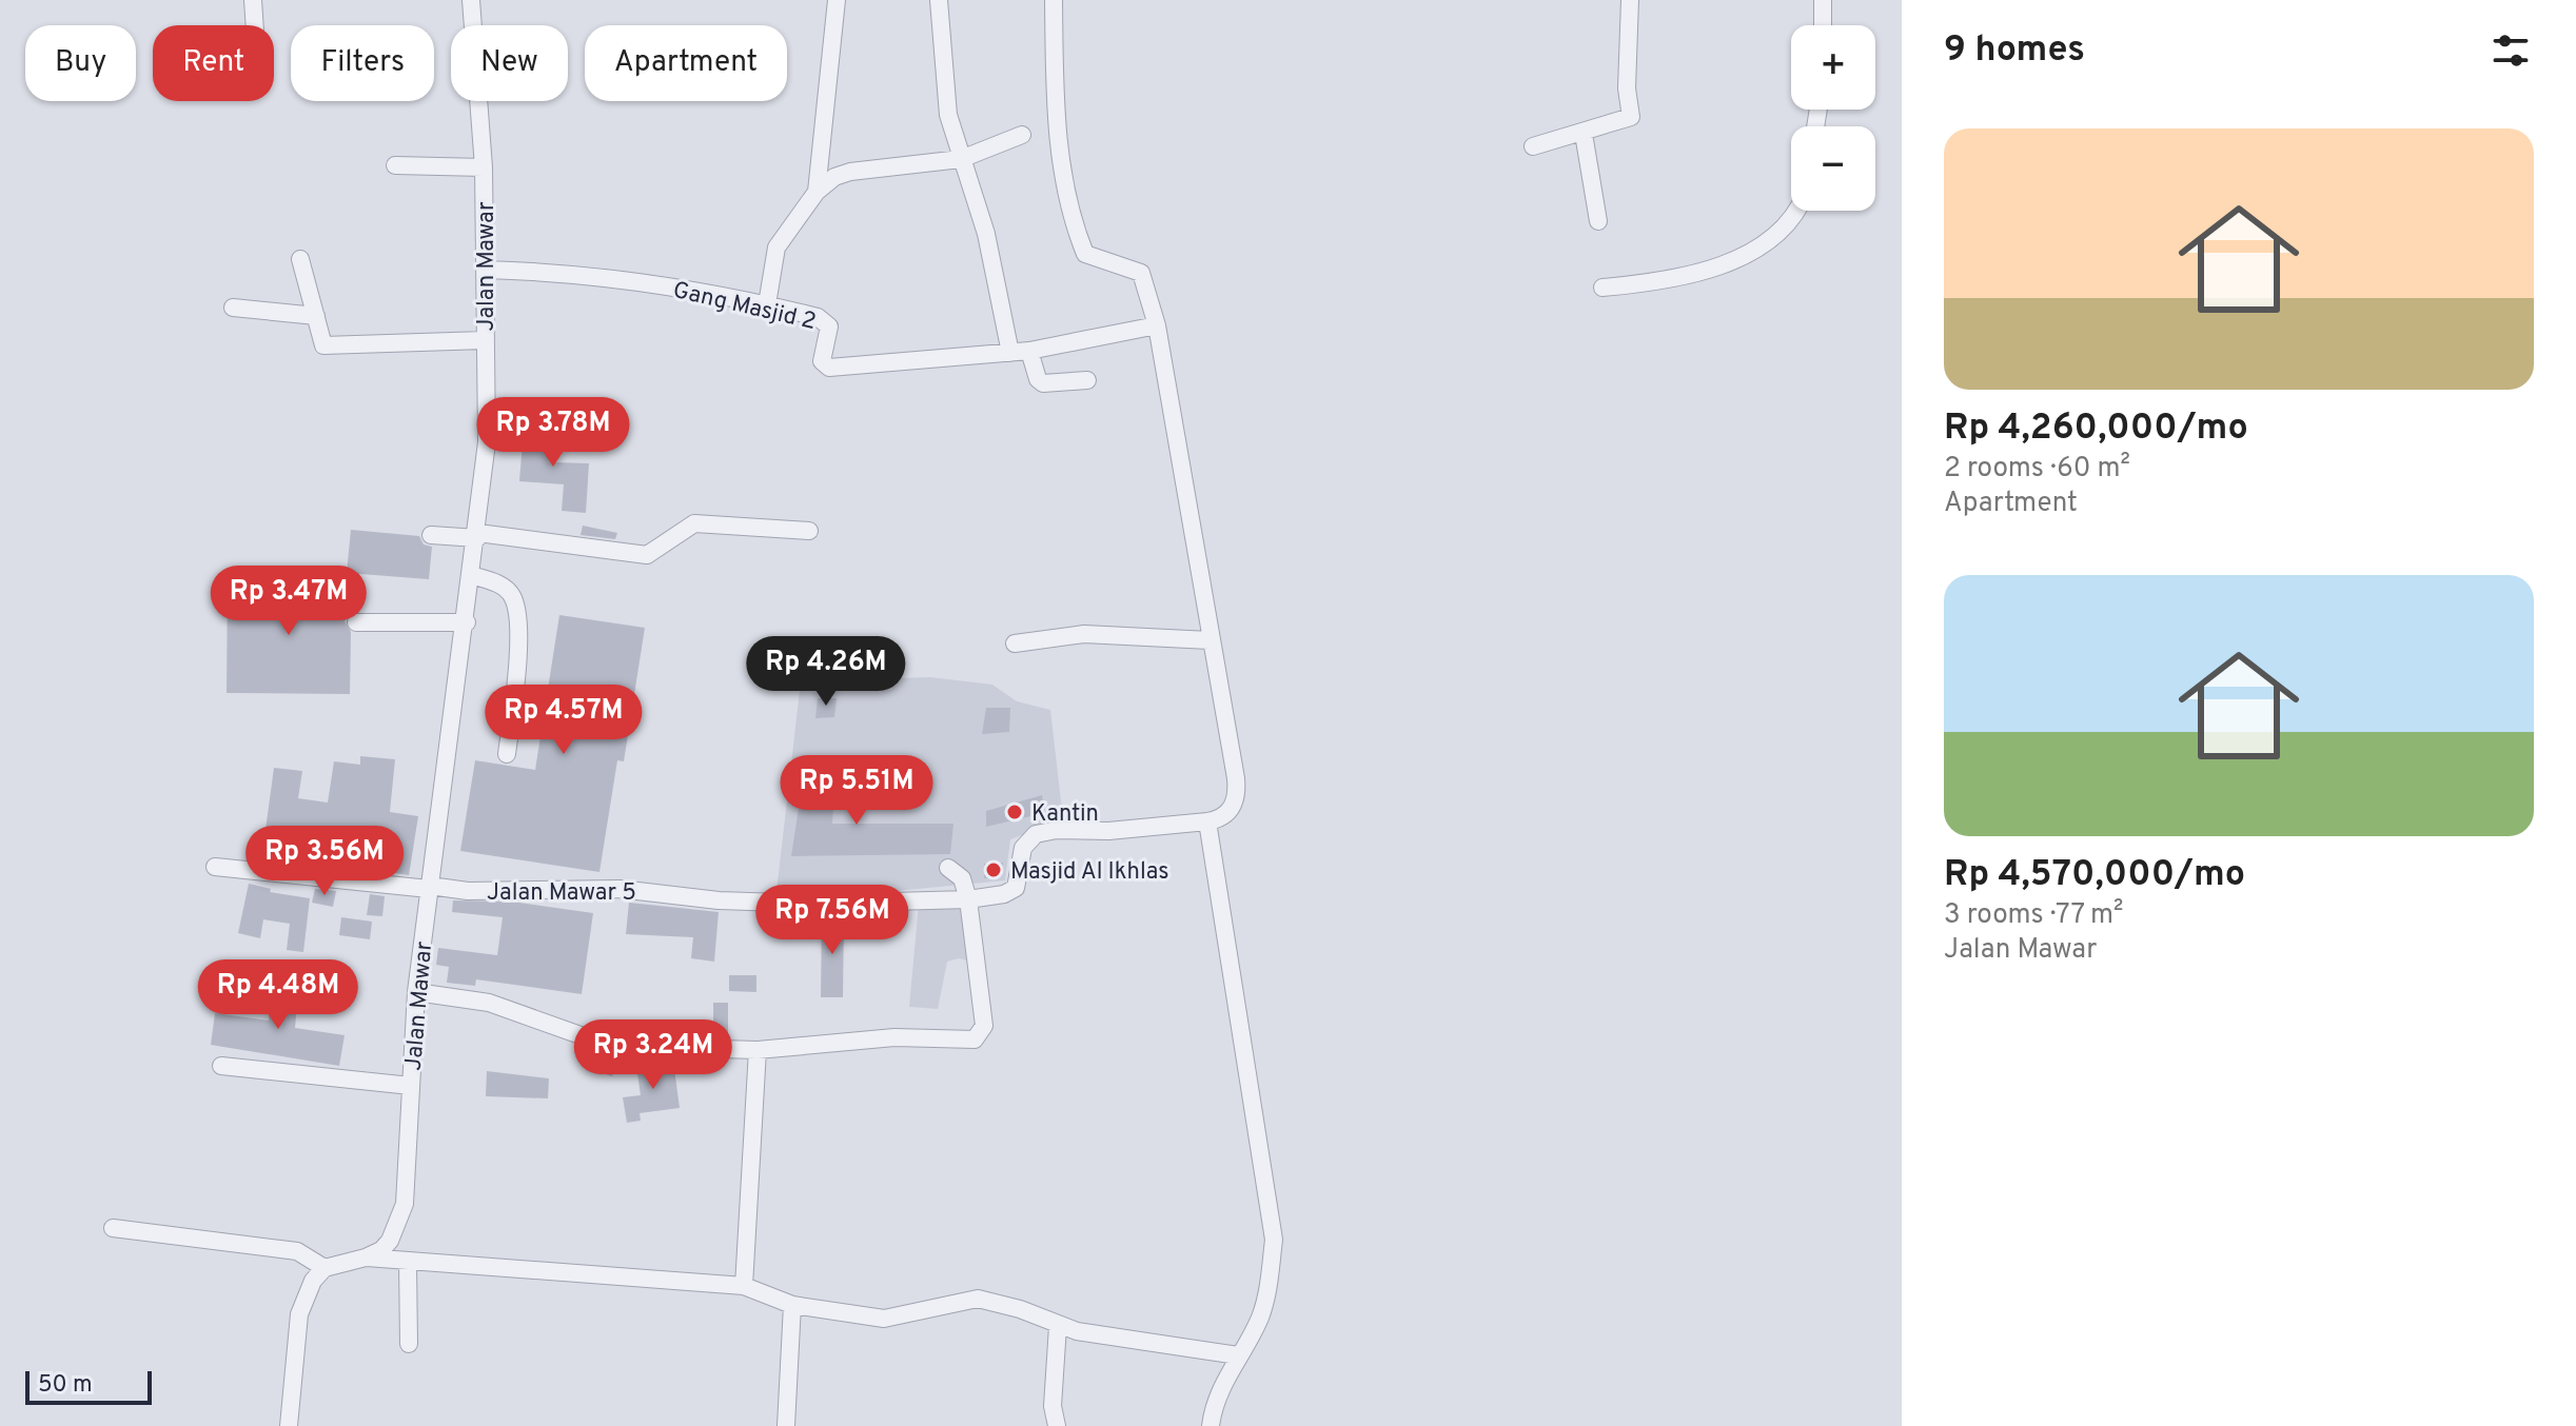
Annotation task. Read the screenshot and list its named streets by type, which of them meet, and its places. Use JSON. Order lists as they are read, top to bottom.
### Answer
{
  "streets": {
    "street": ["Jalan Mawar", "Gang Masjid 2", "Jalan Mawar 5"]
  },
  "crossings": [
    ["Jalan Mawar", "Gang Masjid 2"],
    ["Jalan Mawar", "Jalan Mawar 5"]
  ],
  "places": ["Kantin", "Masjid Al Ikhlas"],
  "scale_bar": "50 m",
  "page": {
    "heading": "9 homes",
    "map_buttons": ["+", "−"],
    "chip": [
      "Buy",
      "Rent",
      "Filters",
      "New",
      "Apartment"
    ],
    "list": [
      {
        "name": "Rp 4,260,000/mo",
        "note": "2 rooms · 60 m² · Apartment"
      },
      {
        "name": "Rp 4,570,000/mo",
        "note": "3 rooms · 77 m² · Jalan Mawar"
      }
    ],
    "price": [
      "Rp 3.78M",
      "Rp 3.47M",
      "Rp 4.26M",
      "Rp 4.57M",
      "Rp 5.51M",
      "Rp 3.56M",
      "Rp 7.56M",
      "Rp 4.48M",
      "Rp 3.24M"
    ],
    "scale": "50 m"
  }
}
